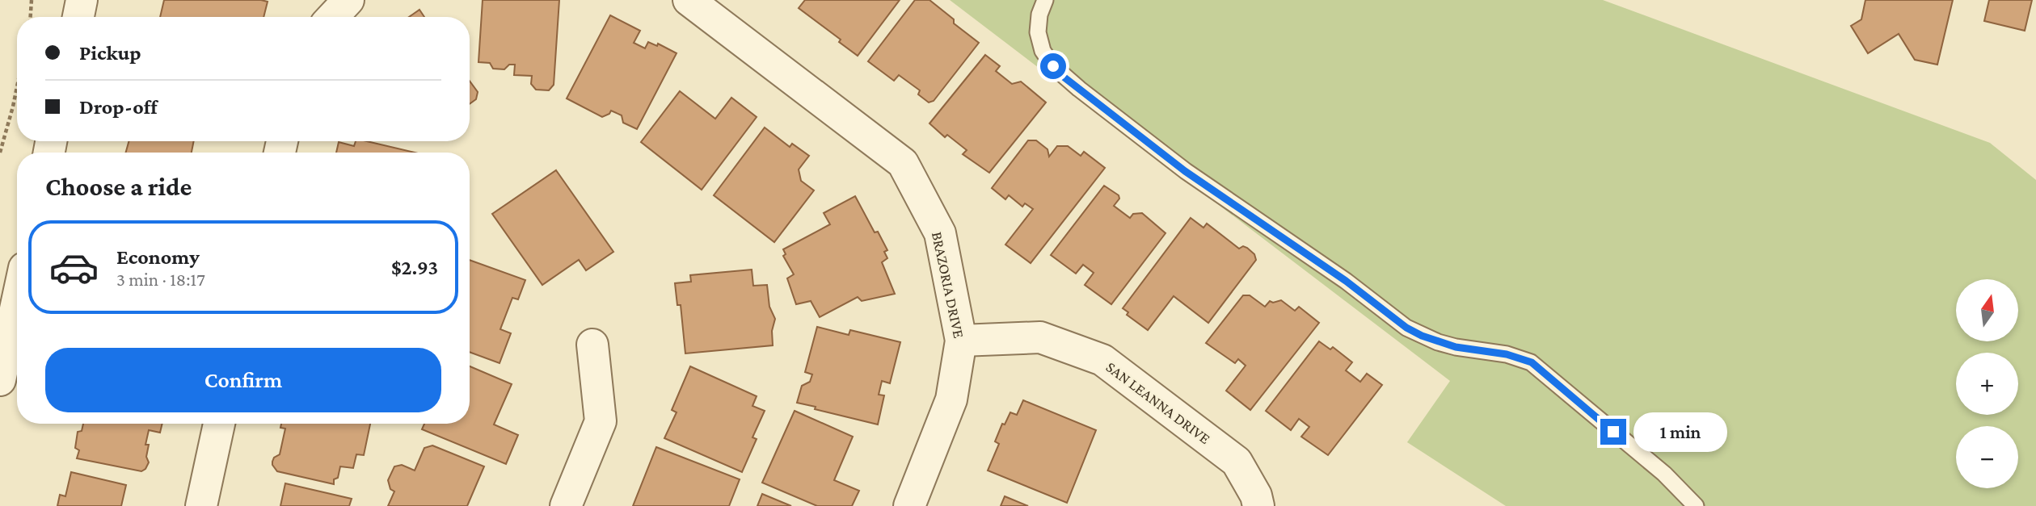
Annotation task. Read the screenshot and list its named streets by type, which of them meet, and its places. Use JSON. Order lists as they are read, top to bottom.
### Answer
{
  "streets": {
    "street": ["BRAZORIA DRIVE", "SAN LEANNA DRIVE"]
  },
  "crossings": [
    ["BRAZORIA DRIVE", "SAN LEANNA DRIVE"]
  ],
  "north": "top",
  "page": {
    "banner": ["Pickup", "Drop-off"],
    "heading": "Choose a ride",
    "list": [
      {
        "name": "Economy",
        "note": "3 min · 18:17",
        "value": "$2.93"
      }
    ],
    "map_buttons": ["+", "−"],
    "buttons": "Confirm",
    "bubble": "1 min"
  }
}
